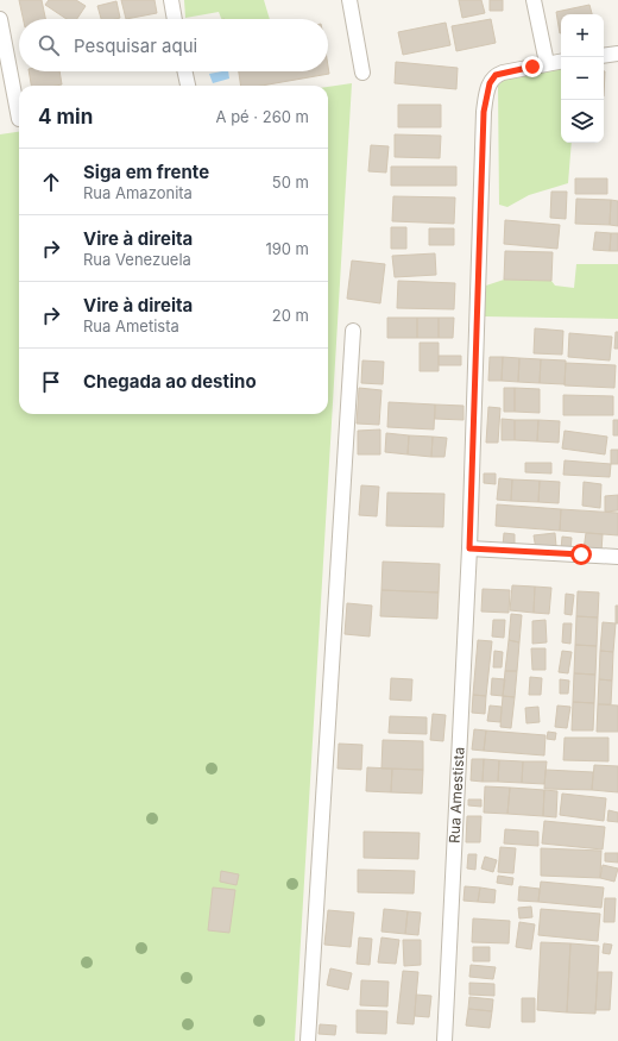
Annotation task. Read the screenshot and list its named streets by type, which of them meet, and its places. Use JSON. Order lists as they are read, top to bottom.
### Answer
{
  "streets": {
    "street": ["Rua Amestista"]
  },
  "page": {
    "map_buttons": ["+", "−"],
    "search": "Pesquisar aqui",
    "heading": ["4 min", "A pé · 260 m"],
    "list": [
      ["Siga em frente", "Rua Amazonita", "50 m"],
      ["Vire à direita", "Rua Venezuela", "190 m"],
      ["Vire à direita", "Rua Ametista", "20 m"],
      "Chegada ao destino"
    ]
  }
}
